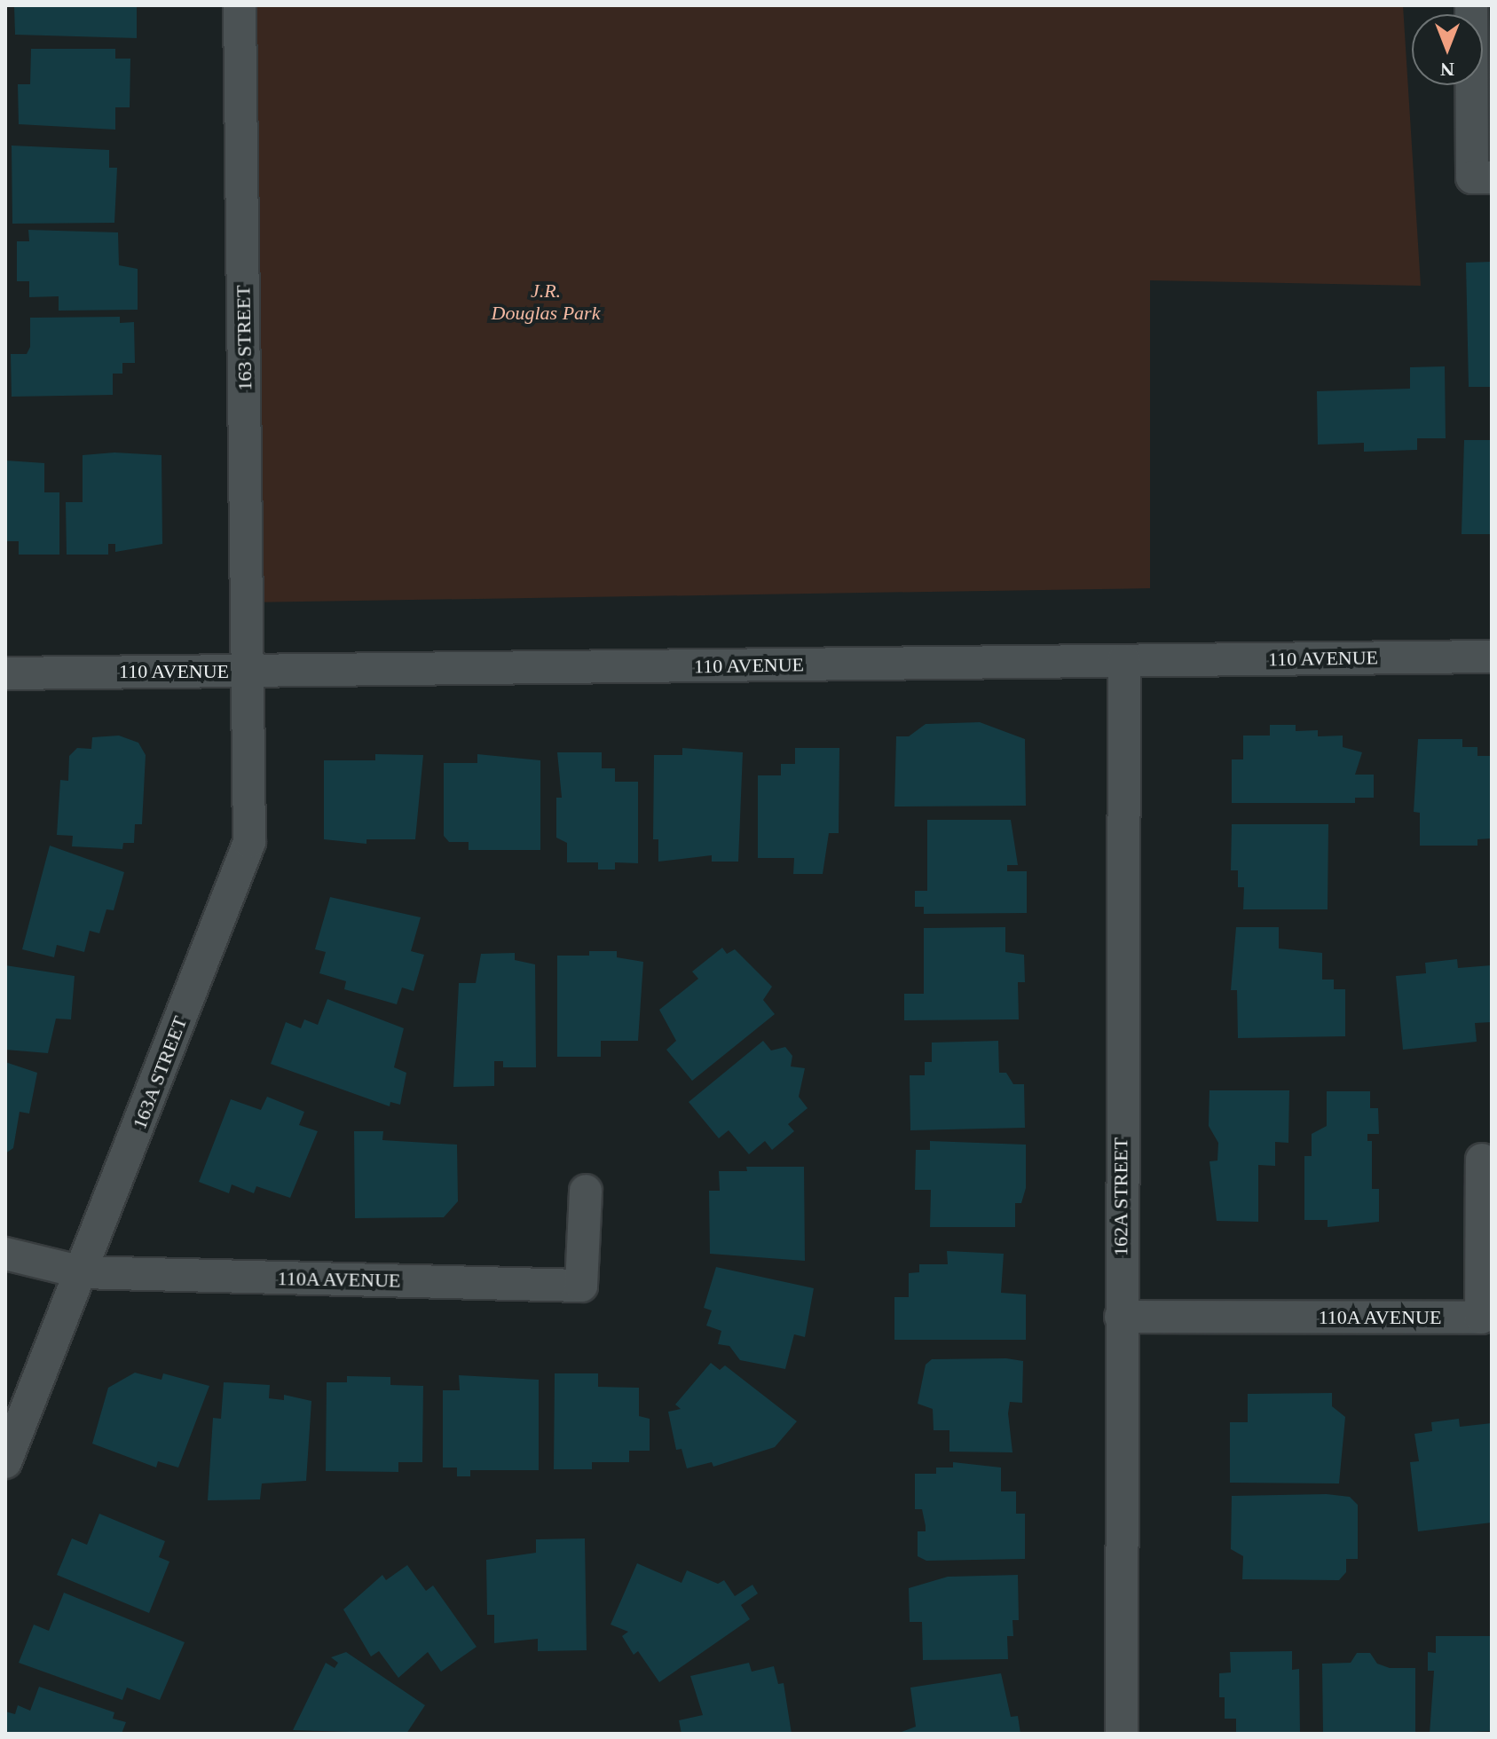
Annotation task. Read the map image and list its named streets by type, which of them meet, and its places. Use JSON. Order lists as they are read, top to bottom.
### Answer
{
  "streets": {
    "street": [
      "163 STREET",
      "110 AVENUE",
      "163A STREET",
      "162A STREET",
      "110A AVENUE"
    ]
  },
  "crossings": [
    ["163 STREET", "110 AVENUE"],
    ["163 STREET", "163A STREET"],
    ["110 AVENUE", "163A STREET"],
    ["110 AVENUE", "162A STREET"],
    ["163A STREET", "110A AVENUE"],
    ["162A STREET", "110A AVENUE"]
  ],
  "parks": ["J.R. Douglas Park"],
  "north": "bottom"
}
